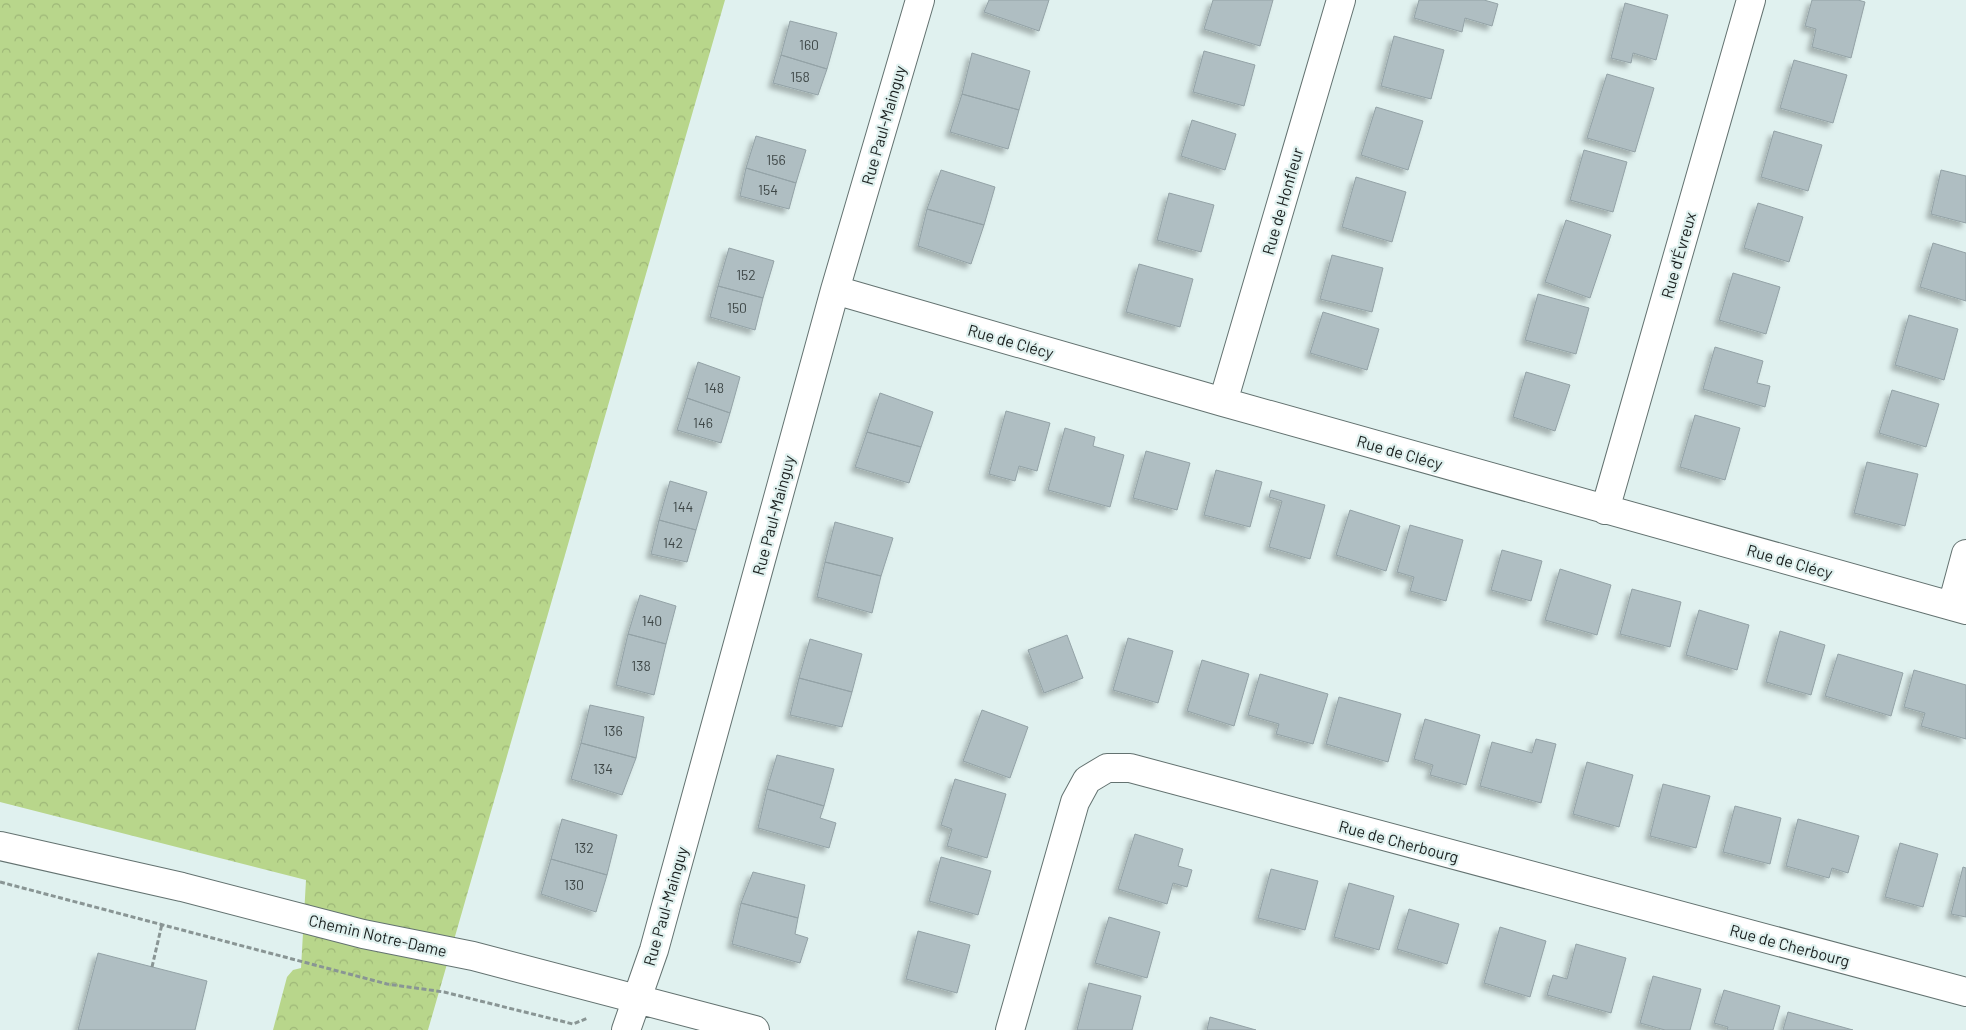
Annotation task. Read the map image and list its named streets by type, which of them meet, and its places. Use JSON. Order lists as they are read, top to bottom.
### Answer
{
  "streets": {
    "street": [
      "Rue Paul-Mainguy",
      "Rue de Honfleur",
      "Rue d'Évreux",
      "Rue de Clécy",
      "Rue de Cherbourg",
      "Chemin Notre-Dame"
    ]
  },
  "crossings": [
    ["Rue Paul-Mainguy", "Rue de Clécy"],
    ["Rue Paul-Mainguy", "Chemin Notre-Dame"],
    ["Rue de Honfleur", "Rue de Clécy"],
    ["Rue d'Évreux", "Rue de Clécy"]
  ],
  "house_numbers": [
    "160",
    "158",
    "156",
    "154",
    "152",
    "150",
    "148",
    "146",
    "144",
    "142",
    "140",
    "138",
    "136",
    "134",
    "132",
    "130"
  ]
}
